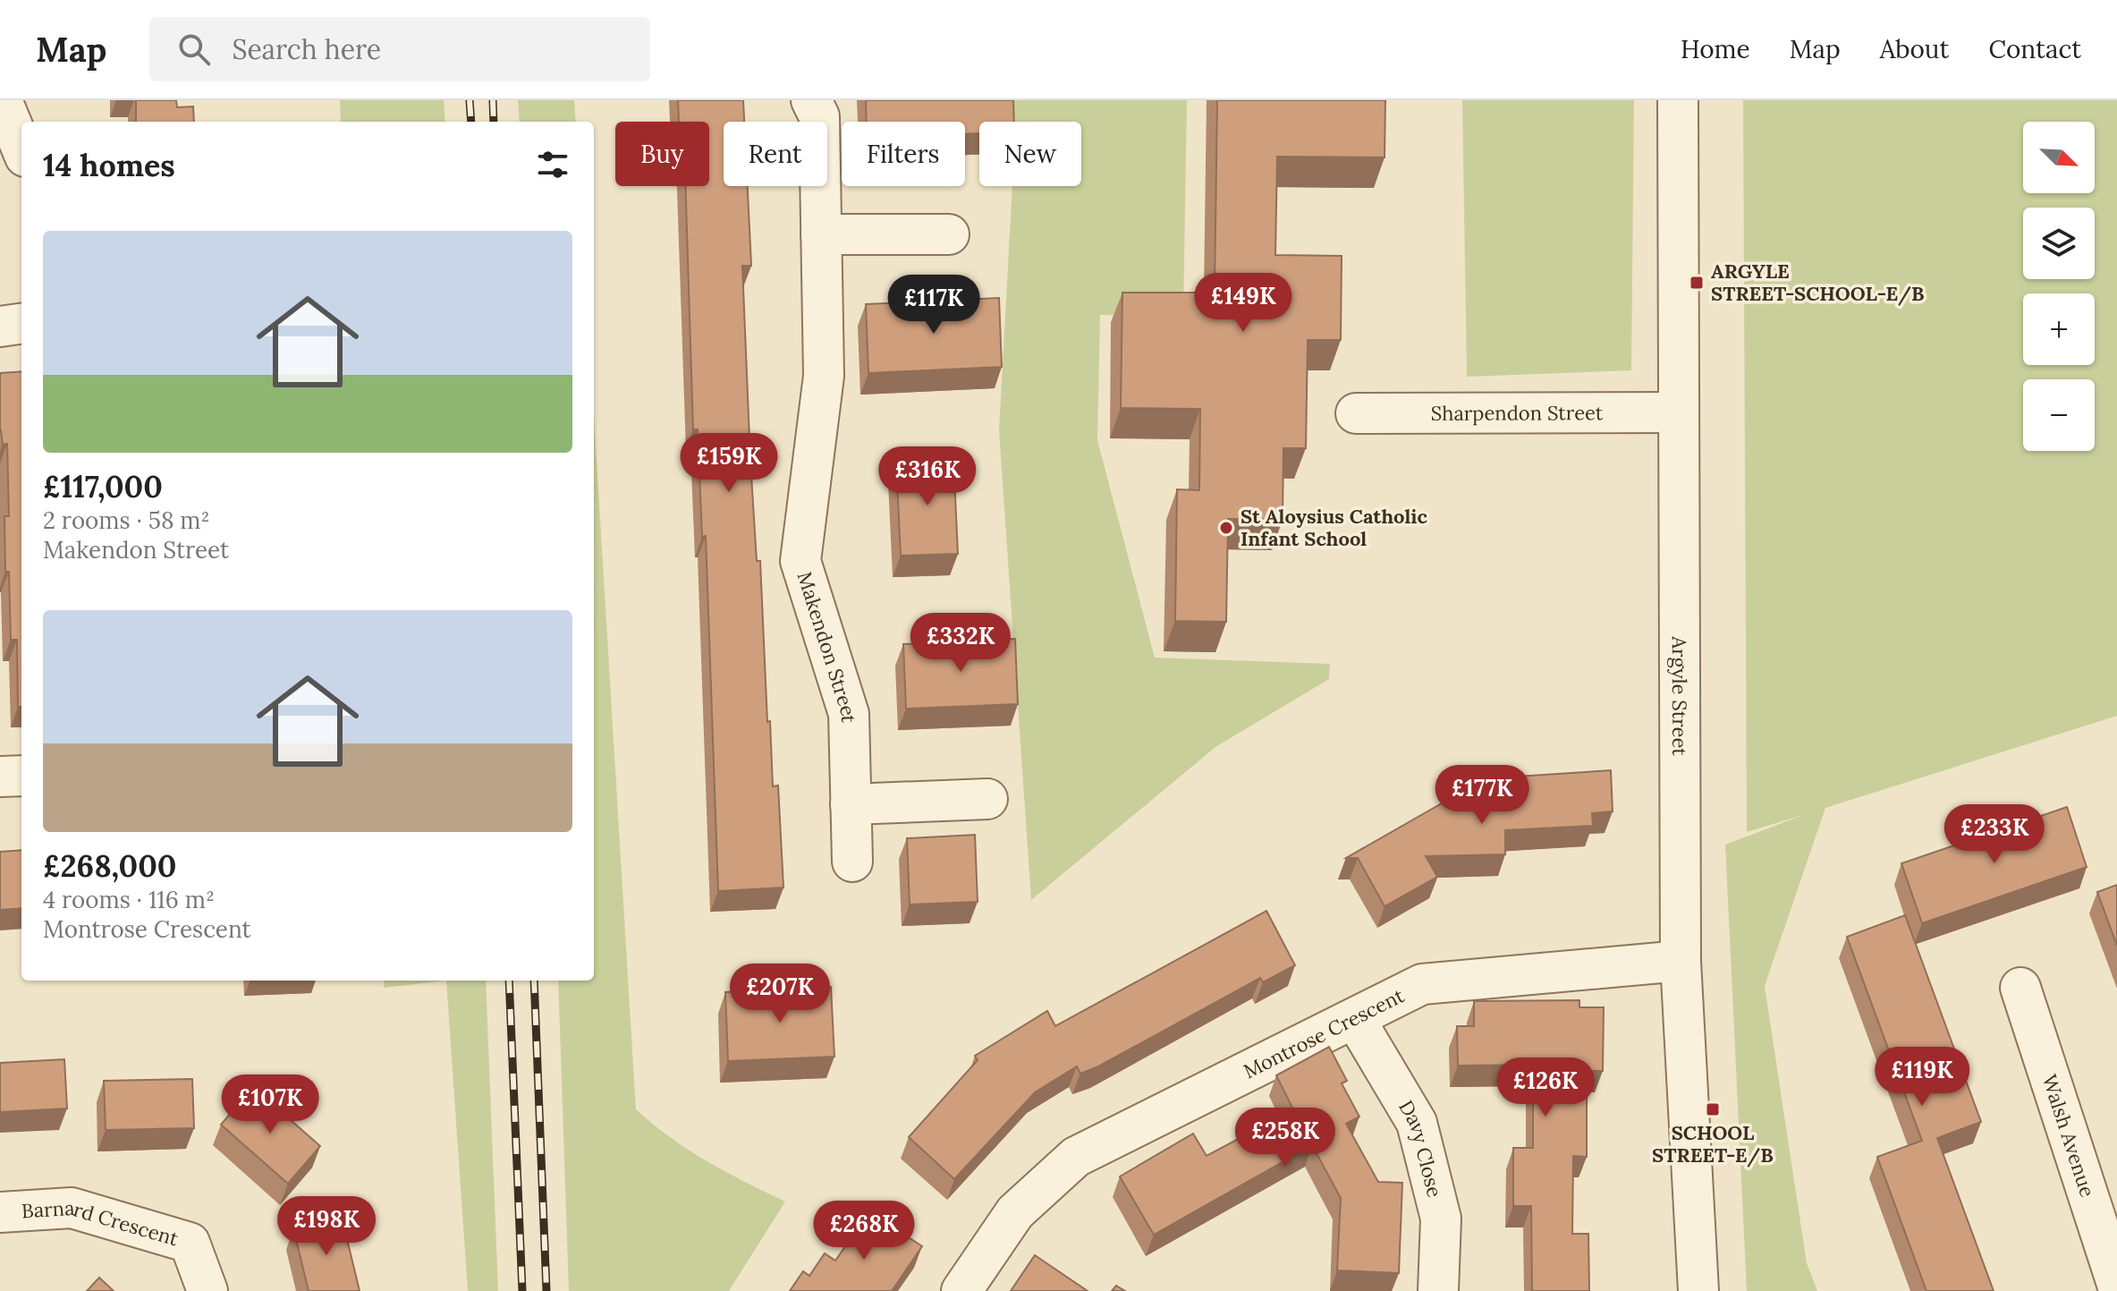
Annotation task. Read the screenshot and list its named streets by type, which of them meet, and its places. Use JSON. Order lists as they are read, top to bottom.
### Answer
{
  "streets": {
    "street": [
      "Sharpendon Street",
      "Makendon Street",
      "Argyle Street",
      "Montrose Crescent",
      "Walsh Avenue",
      "Davy Close",
      "Barnard Crescent"
    ]
  },
  "crossings": [
    ["Sharpendon Street", "Argyle Street"],
    ["Argyle Street", "Montrose Crescent"],
    ["Montrose Crescent", "Davy Close"]
  ],
  "places": {
    "transit": ["ARGYLE STREET-SCHOOL-E/B", "SCHOOL STREET-E/B"],
    "other": ["St Aloysius Catholic Infant School"]
  },
  "north": "bottom right",
  "page": {
    "header": "Map",
    "search": "Search here",
    "nav": [
      "Home",
      "Map",
      "About",
      "Contact"
    ],
    "map_buttons": ["+", "−"],
    "chip": [
      "Buy",
      "Rent",
      "Filters",
      "New"
    ],
    "heading": "14 homes",
    "list": [
      {
        "name": "£117,000",
        "note": "2 rooms · 58 m² · Makendon Street"
      },
      {
        "name": "£268,000",
        "note": "4 rooms · 116 m² · Montrose Crescent"
      }
    ],
    "price": [
      "£149K",
      "£117K",
      "£159K",
      "£316K",
      "£332K",
      "£177K",
      "£233K",
      "£207K",
      "£119K",
      "£126K",
      "£107K",
      "£258K",
      "£198K",
      "£268K"
    ]
  }
}
